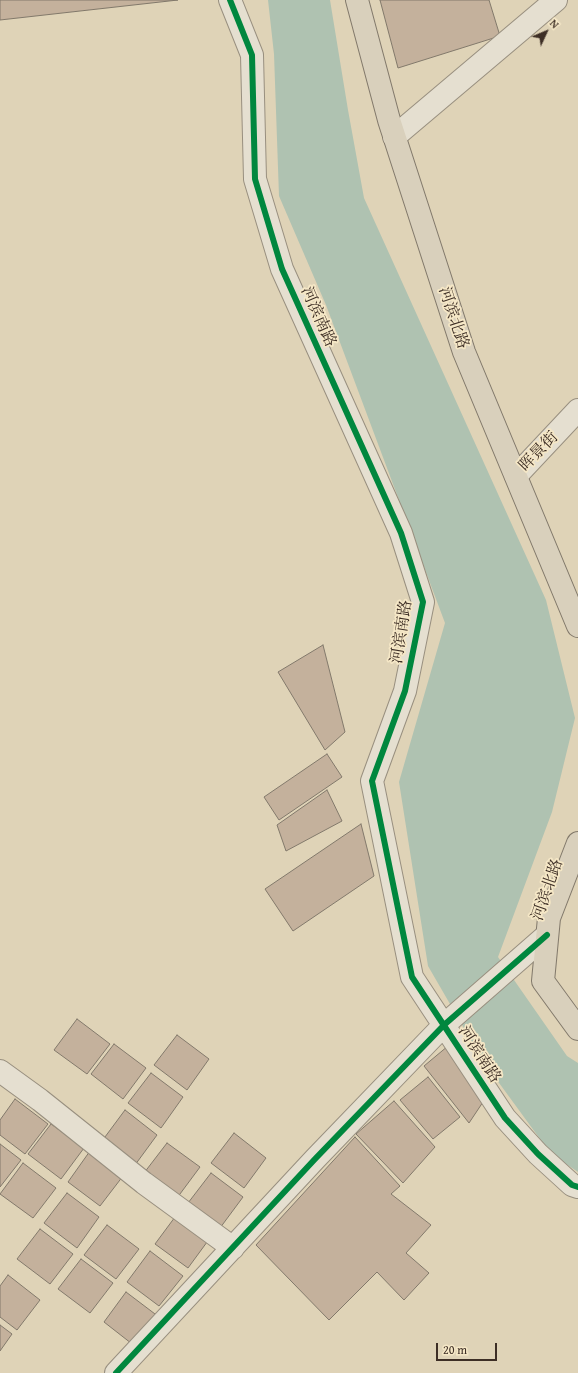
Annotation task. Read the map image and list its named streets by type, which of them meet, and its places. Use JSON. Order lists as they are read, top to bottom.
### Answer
{
  "streets": {
    "main road": ["河滨北路"],
    "street": ["河滨南路", "晖景街"]
  },
  "crossings": [
    ["河滨北路", "晖景街"]
  ],
  "scale_bar": "20 m",
  "north": "top right"
}
